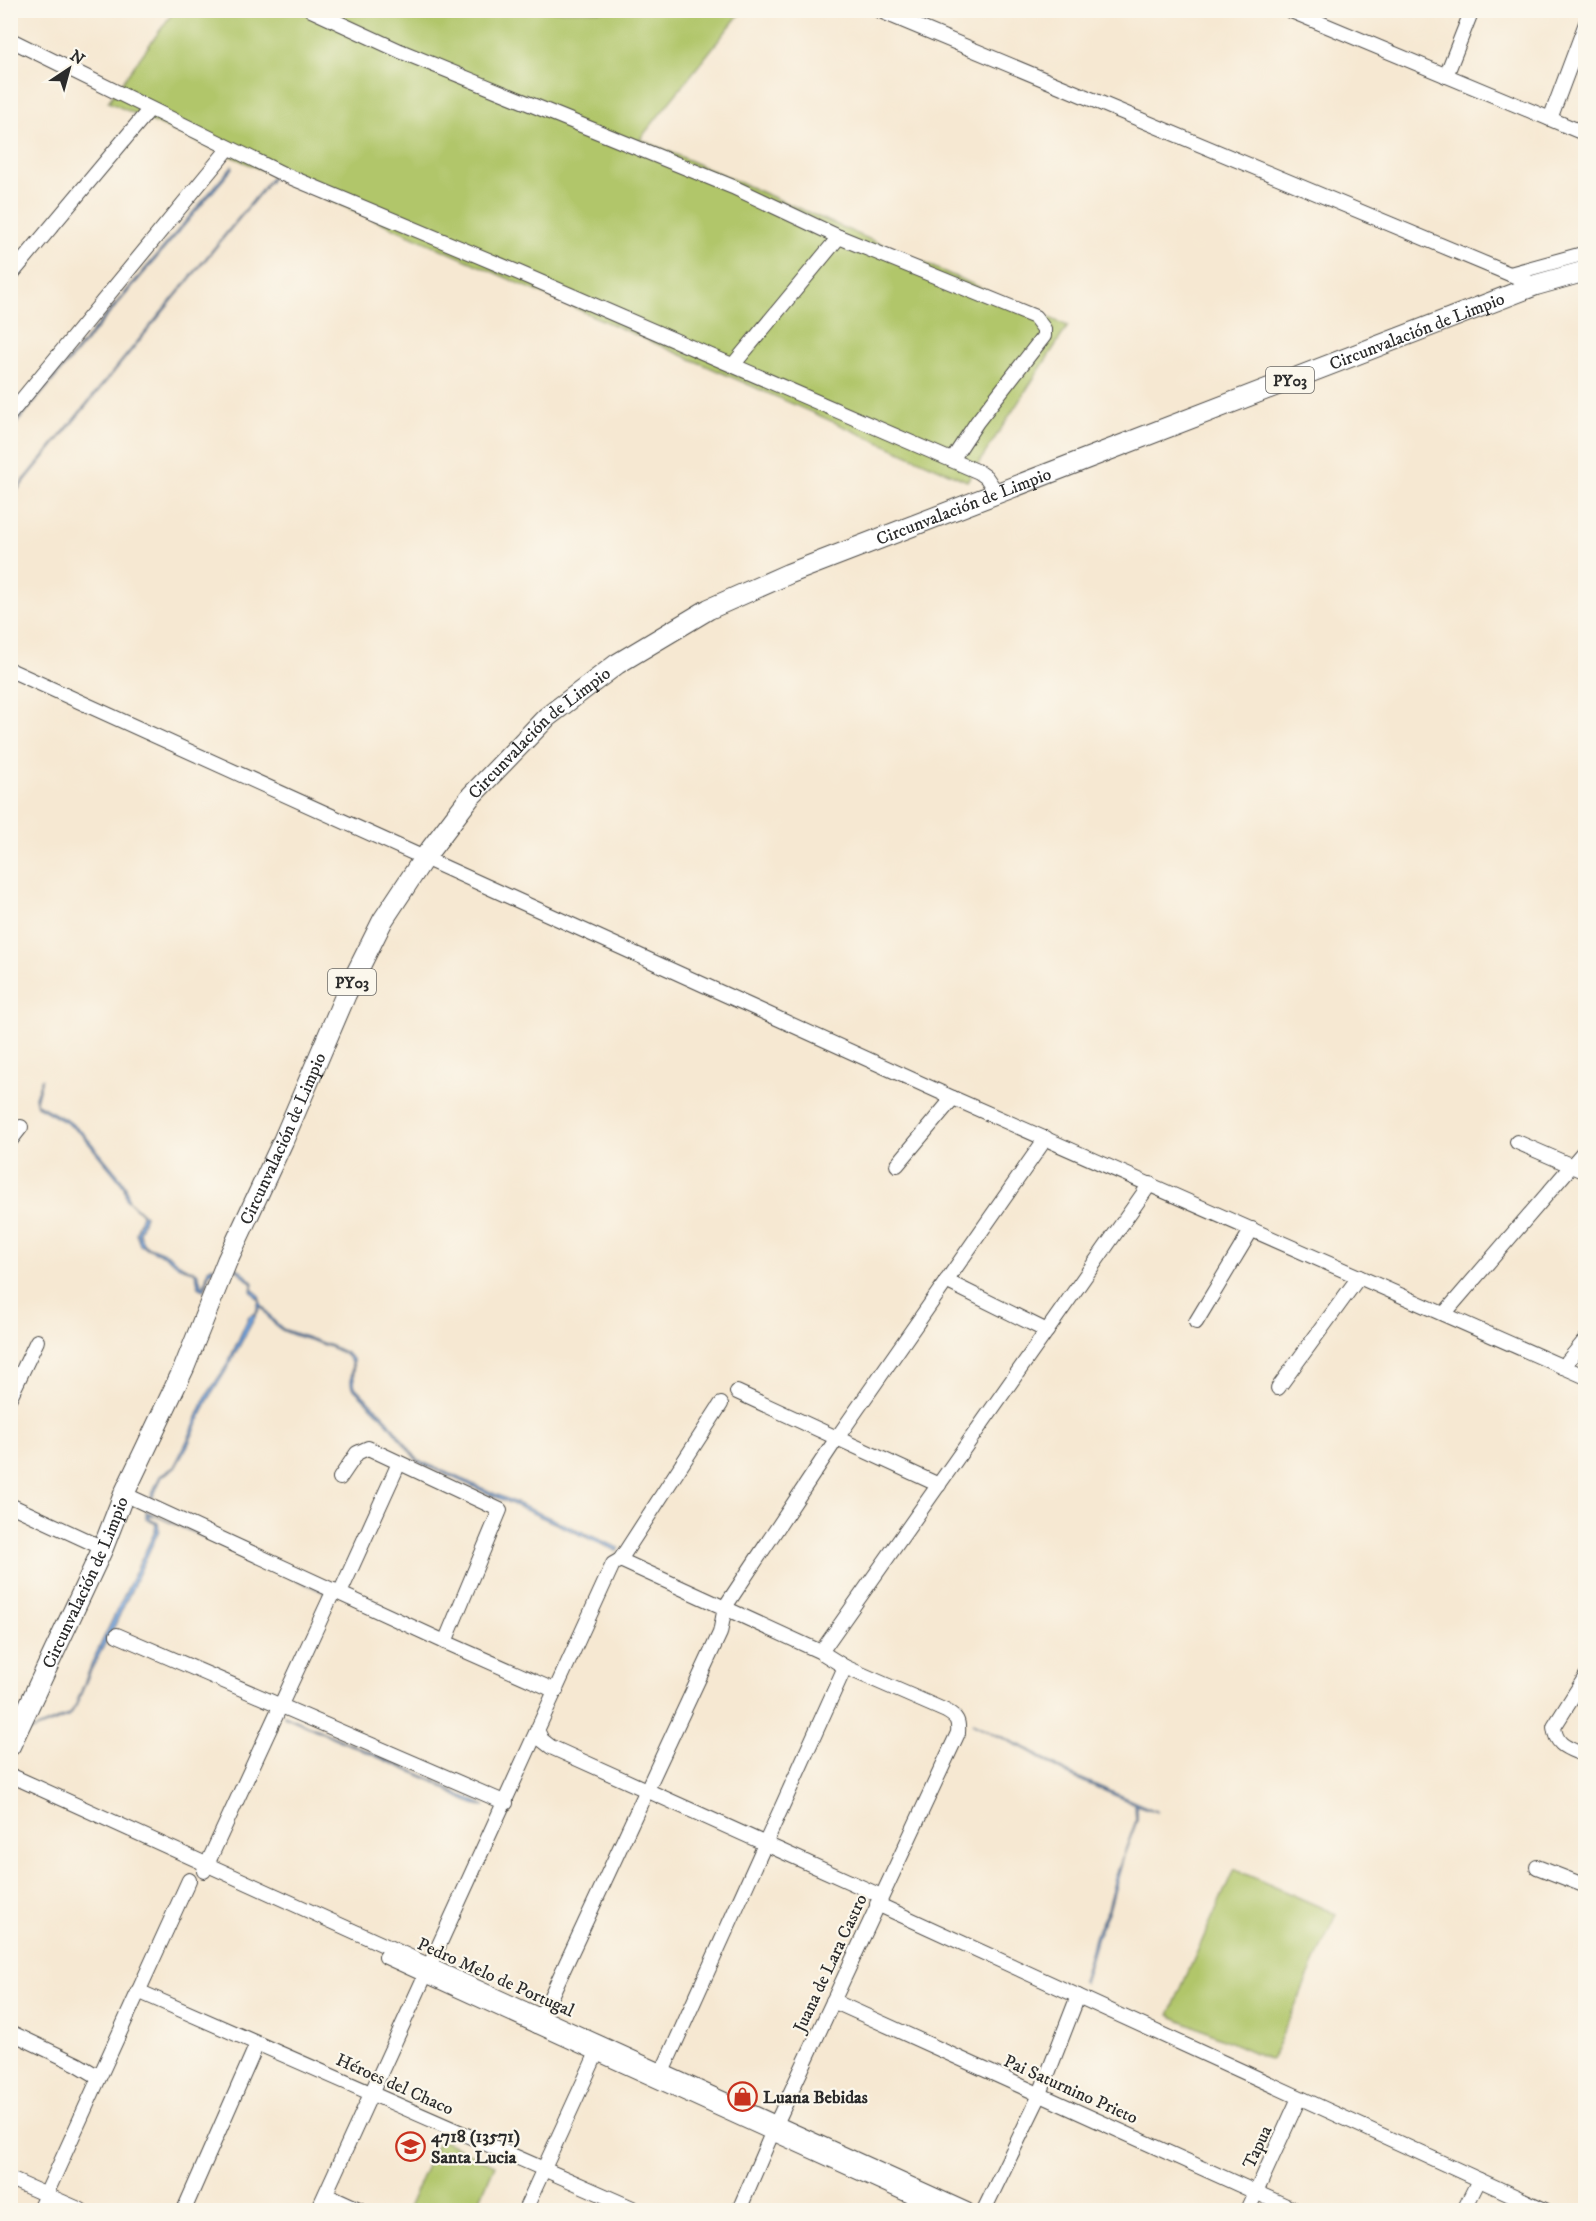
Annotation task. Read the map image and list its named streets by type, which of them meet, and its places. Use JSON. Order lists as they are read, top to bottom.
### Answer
{
  "streets": {
    "highway": ["Circunvalación de Limpio", "PY03"],
    "street": [
      "Juana de Lara Castro",
      "Pedro Melo de Portugal",
      "Héroes del Chaco",
      "Pai Saturnino Prieto",
      "Tapua"
    ]
  },
  "crossings": [
    ["Juana de Lara Castro", "Pedro Melo de Portugal"],
    ["Juana de Lara Castro", "Pai Saturnino Prieto"],
    ["Pai Saturnino Prieto", "Tapua"]
  ],
  "places": {
    "shop": ["Luana Bebidas"],
    "school or university": ["4718 (13571) Santa Lucia"]
  },
  "north": "top right"
}
